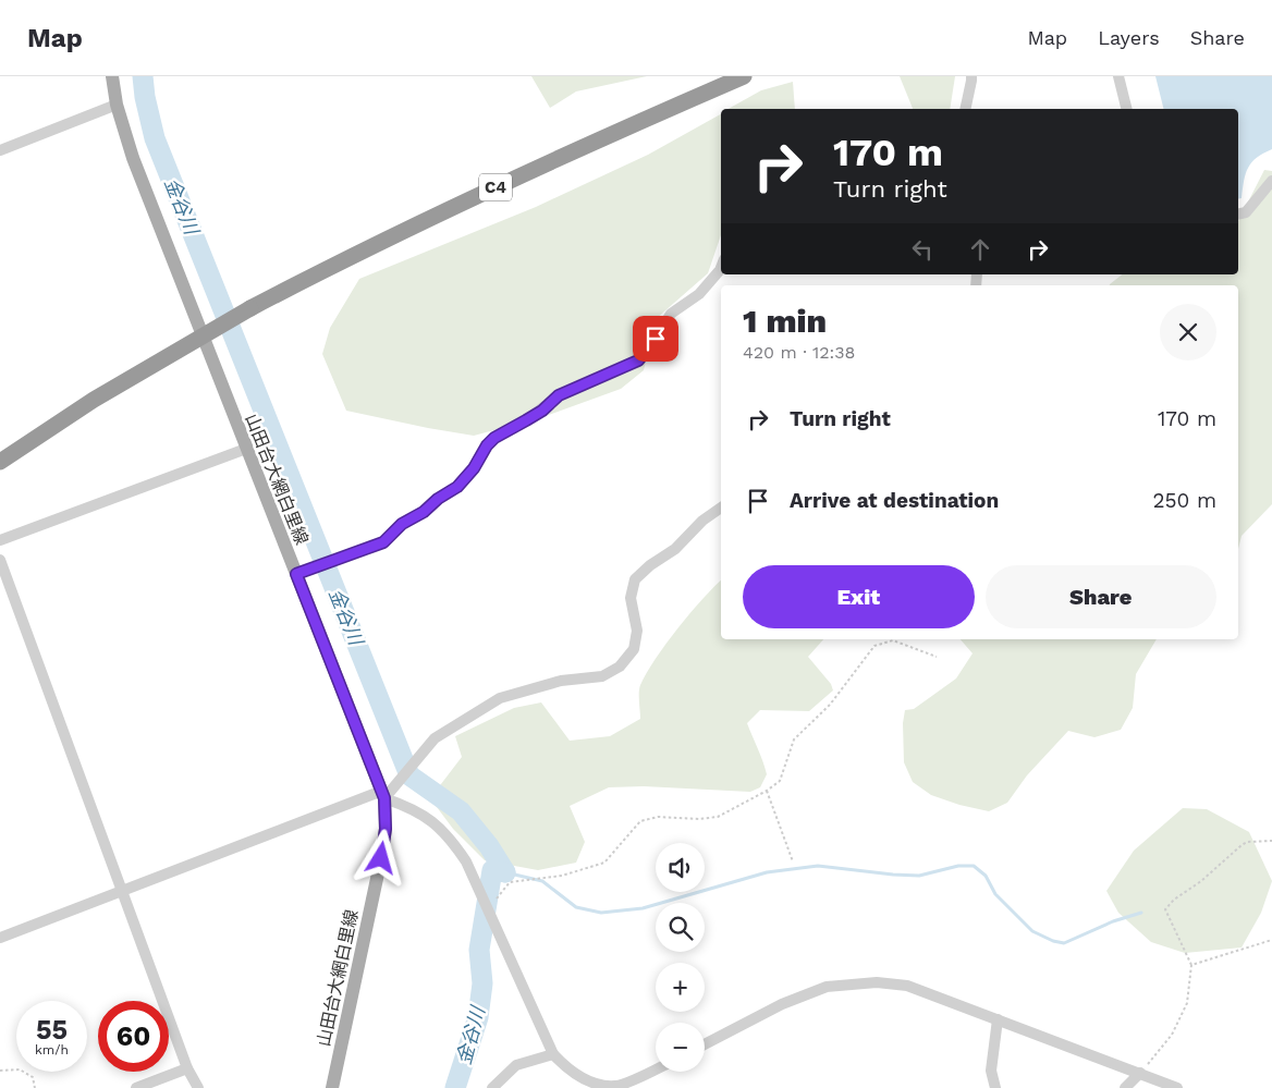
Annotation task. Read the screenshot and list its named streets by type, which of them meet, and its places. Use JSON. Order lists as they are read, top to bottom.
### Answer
{
  "streets": {
    "highway": ["C4"],
    "main road": ["山田台大網白里線"]
  },
  "water": ["金谷川"],
  "page": {
    "header": "Map",
    "nav": ["Map", "Layers", "Share"],
    "turn": ["170 m", "Turn right"],
    "heading": ["1 min", "420 m · 12:38"],
    "list": [
      {
        "name": "Turn right",
        "value": "170 m"
      },
      {
        "name": "Arrive at destination",
        "value": "250 m"
      }
    ],
    "buttons": ["Exit", "Share"],
    "map_buttons": ["+", "−"],
    "speed": "55 km/h",
    "limit": "60"
  }
}
